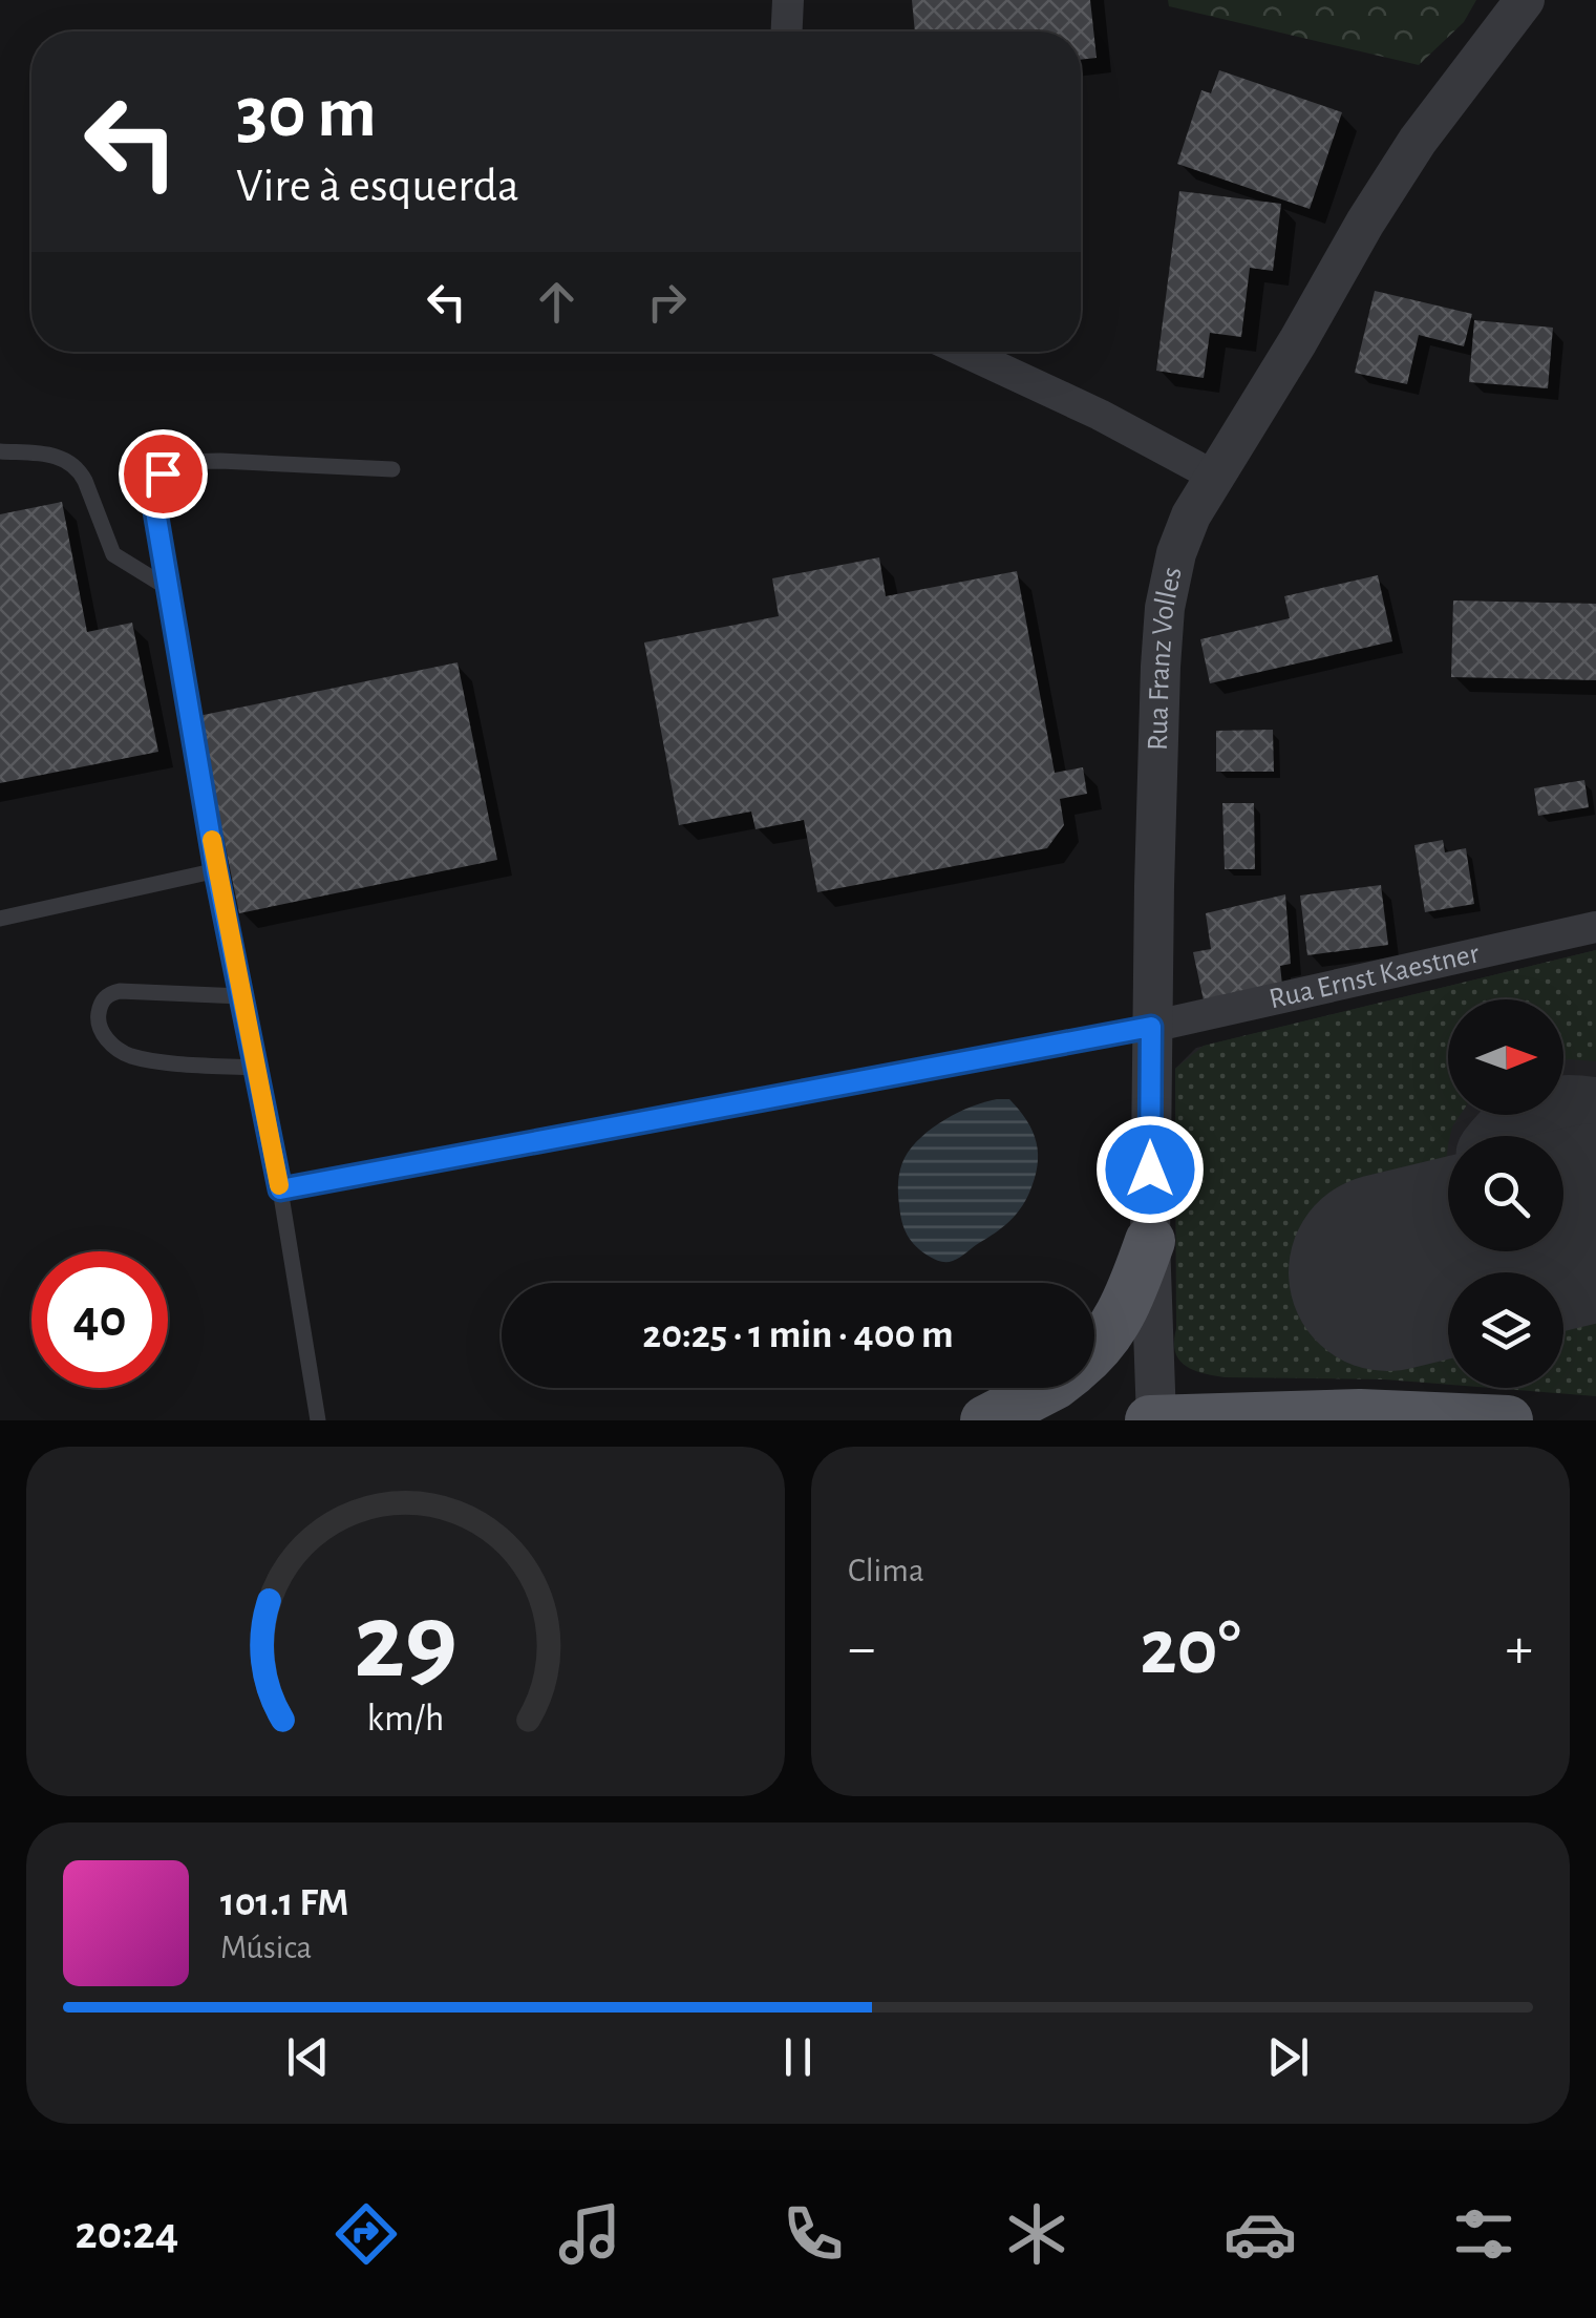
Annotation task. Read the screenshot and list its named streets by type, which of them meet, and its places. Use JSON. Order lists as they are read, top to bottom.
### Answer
{
  "streets": {
    "street": ["Rua Franz Volles", "Rua Ernst Kaestner"]
  },
  "crossings": [
    ["Rua Franz Volles", "Rua Ernst Kaestner"]
  ],
  "north": "right",
  "page": {
    "turn": ["30 m", "Vire à esquerda"],
    "limit": "40",
    "trip": "20:25 · 1 min · 400 m",
    "tile": "Clima",
    "heat": ["−", "20°", "+"],
    "song": ["101.1 FM", "Música"],
    "tabs": "20:24",
    "gauge": ["29", "km/h"]
  }
}
